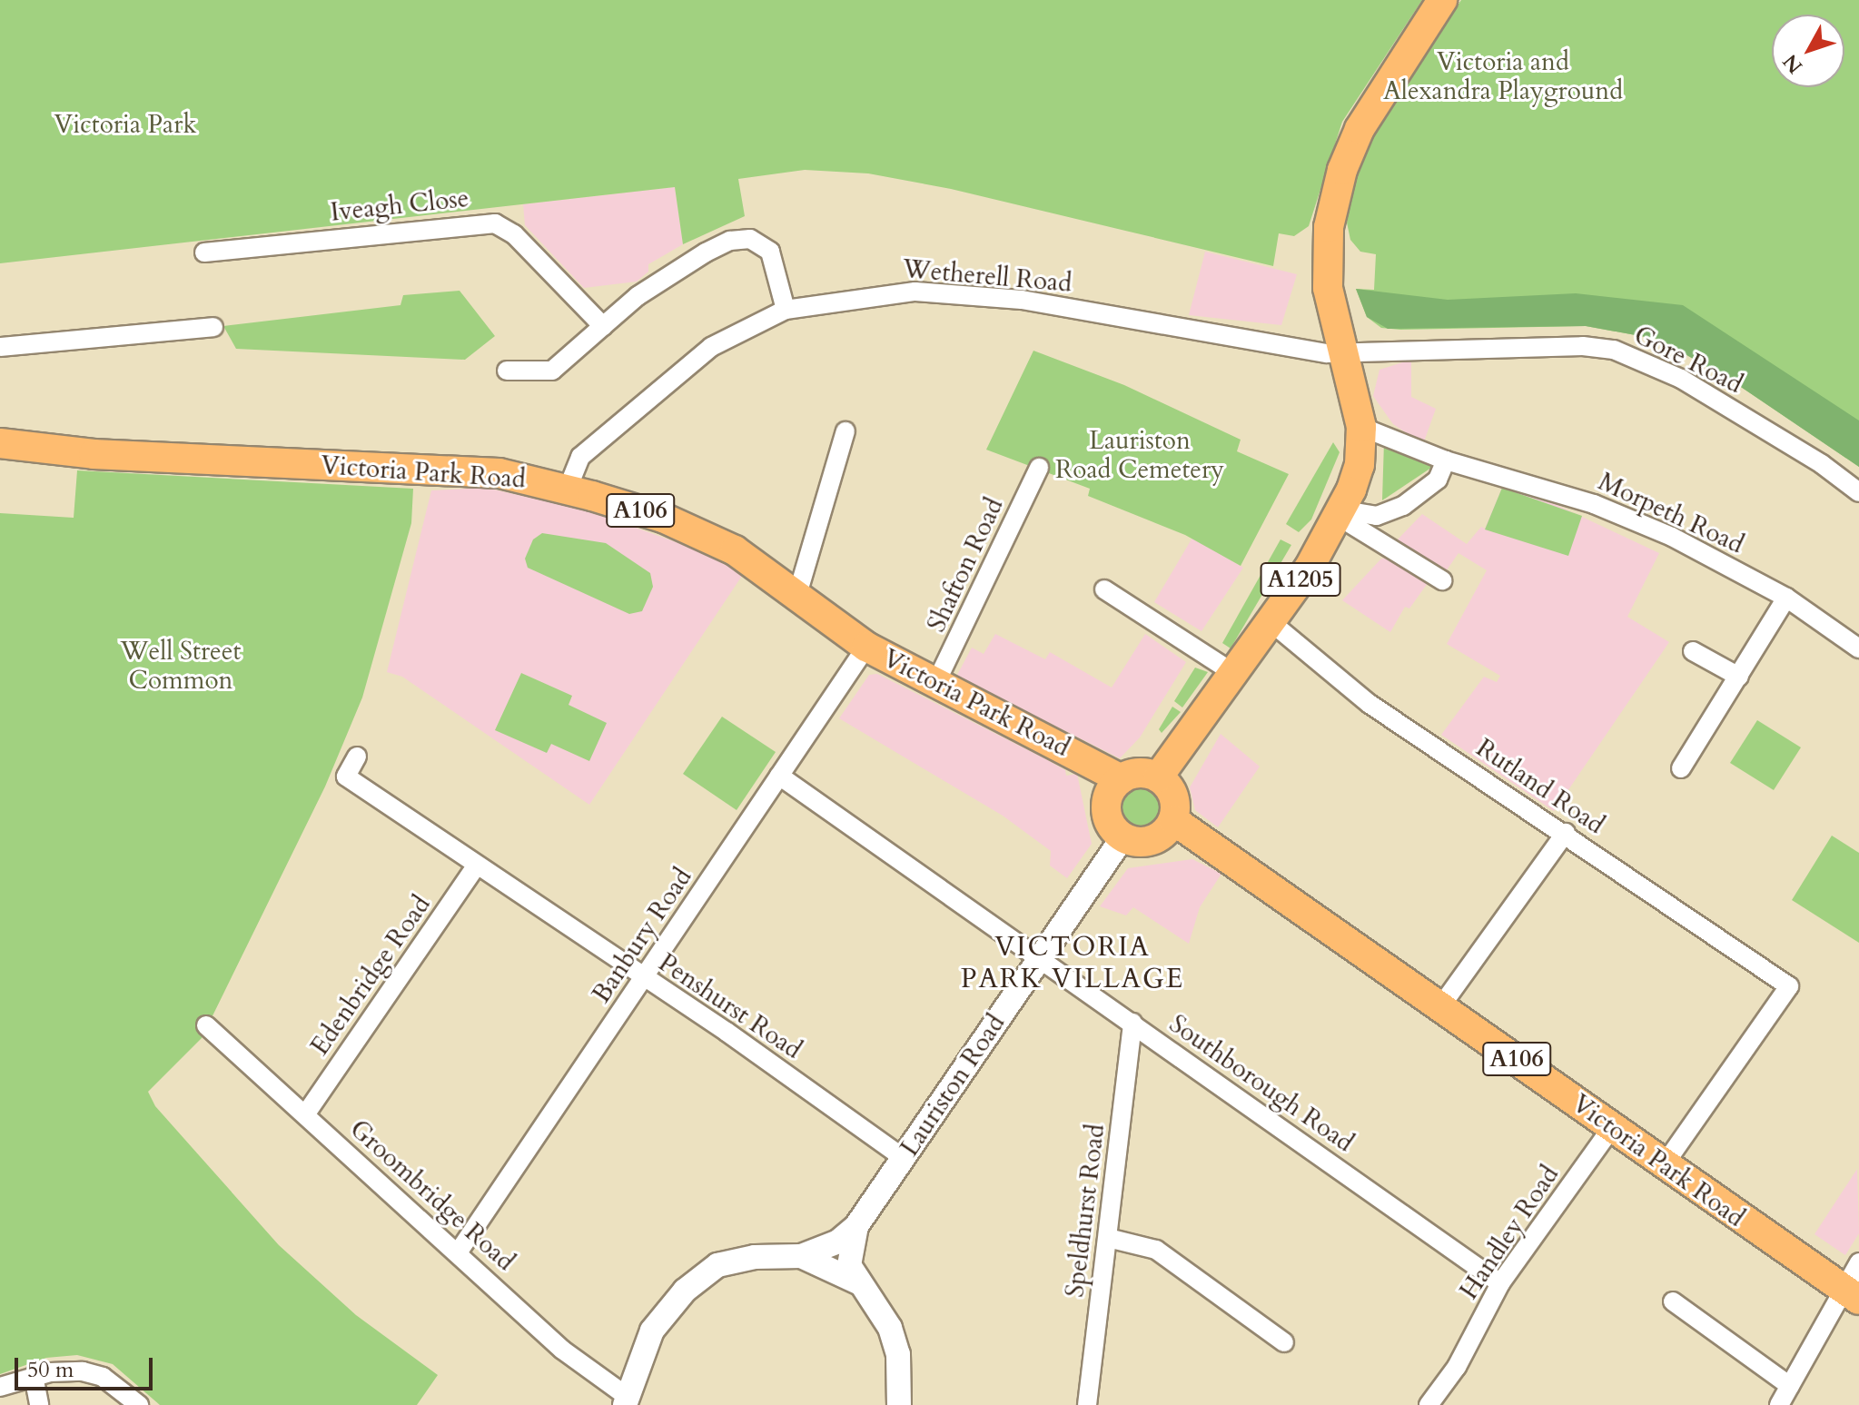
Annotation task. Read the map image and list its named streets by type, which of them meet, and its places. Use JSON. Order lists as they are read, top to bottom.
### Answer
{
  "streets": {
    "main road": ["Victoria Park Road", "A106", "A1205"],
    "street": [
      "Iveagh Close",
      "Wetherell Road",
      "Gore Road",
      "Morpeth Road",
      "Shafton Road",
      "Rutland Road",
      "Banbury Road",
      "Edenbridge Road",
      "Penshurst Road",
      "Southborough Road",
      "Lauriston Road",
      "Groombridge Road",
      "Speldhurst Road",
      "Handley Road"
    ]
  },
  "crossings": [
    ["Wetherell Road", "Gore Road"],
    ["Wetherell Road", "Victoria Park Road"],
    ["Wetherell Road", "A1205"],
    ["Gore Road", "A1205"],
    ["Victoria Park Road", "Shafton Road"],
    ["Victoria Park Road", "A1205"],
    ["Victoria Park Road", "Rutland Road"],
    ["Victoria Park Road", "Banbury Road"],
    ["Victoria Park Road", "Lauriston Road"],
    ["Victoria Park Road", "Handley Road"],
    ["Morpeth Road", "A1205"],
    ["A1205", "Rutland Road"],
    ["A1205", "Lauriston Road"],
    ["Banbury Road", "Penshurst Road"],
    ["Banbury Road", "Southborough Road"],
    ["Banbury Road", "Groombridge Road"],
    ["Edenbridge Road", "Penshurst Road"],
    ["Edenbridge Road", "Groombridge Road"],
    ["Penshurst Road", "Lauriston Road"],
    ["Southborough Road", "Lauriston Road"],
    ["Southborough Road", "Speldhurst Road"],
    ["Southborough Road", "Handley Road"]
  ],
  "districts": ["VICTORIA PARK VILLAGE"],
  "parks": [
    "Victoria and Alexandra Playground",
    "Victoria Park",
    "Lauriston Road Cemetery",
    "Well Street Common"
  ],
  "scale_bar": "50 m",
  "north": "bottom left"
}
